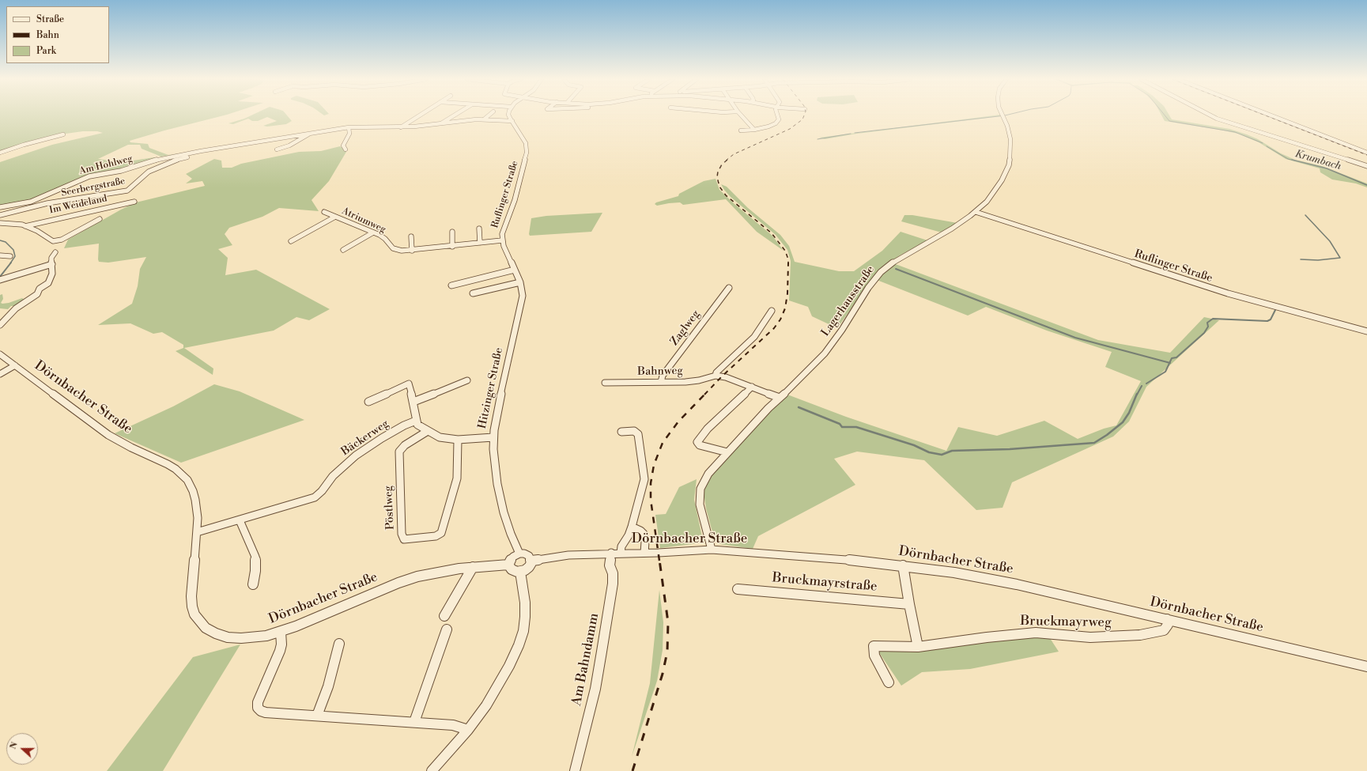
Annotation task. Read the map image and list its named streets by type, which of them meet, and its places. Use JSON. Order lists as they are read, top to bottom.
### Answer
{
  "streets": {
    "street": [
      "Am Hohlweg",
      "Seerbergstraße",
      "Ruflinger Straße",
      "Im Weideland",
      "Atriumweg",
      "Lagerhausstraße",
      "Zaglweg",
      "Bahnweg",
      "Hitzinger Straße",
      "Dörnbacher Straße",
      "Bäckerweg",
      "Pöstlweg",
      "Bruckmayrstraße",
      "Bruckmayrweg",
      "Am Bahndamm"
    ]
  },
  "crossings": [
    ["Am Hohlweg", "Seerbergstraße"],
    ["Ruflinger Straße", "Atriumweg"],
    ["Ruflinger Straße", "Lagerhausstraße"],
    ["Ruflinger Straße", "Hitzinger Straße"],
    ["Atriumweg", "Hitzinger Straße"],
    ["Lagerhausstraße", "Bahnweg"],
    ["Lagerhausstraße", "Dörnbacher Straße"],
    ["Zaglweg", "Bahnweg"],
    ["Hitzinger Straße", "Dörnbacher Straße"],
    ["Dörnbacher Straße", "Bäckerweg"],
    ["Dörnbacher Straße", "Bruckmayrweg"],
    ["Dörnbacher Straße", "Am Bahndamm"]
  ],
  "water": ["Krumbach"],
  "legend": ["Straße", "Bahn", "Park"],
  "north": "left"
}
